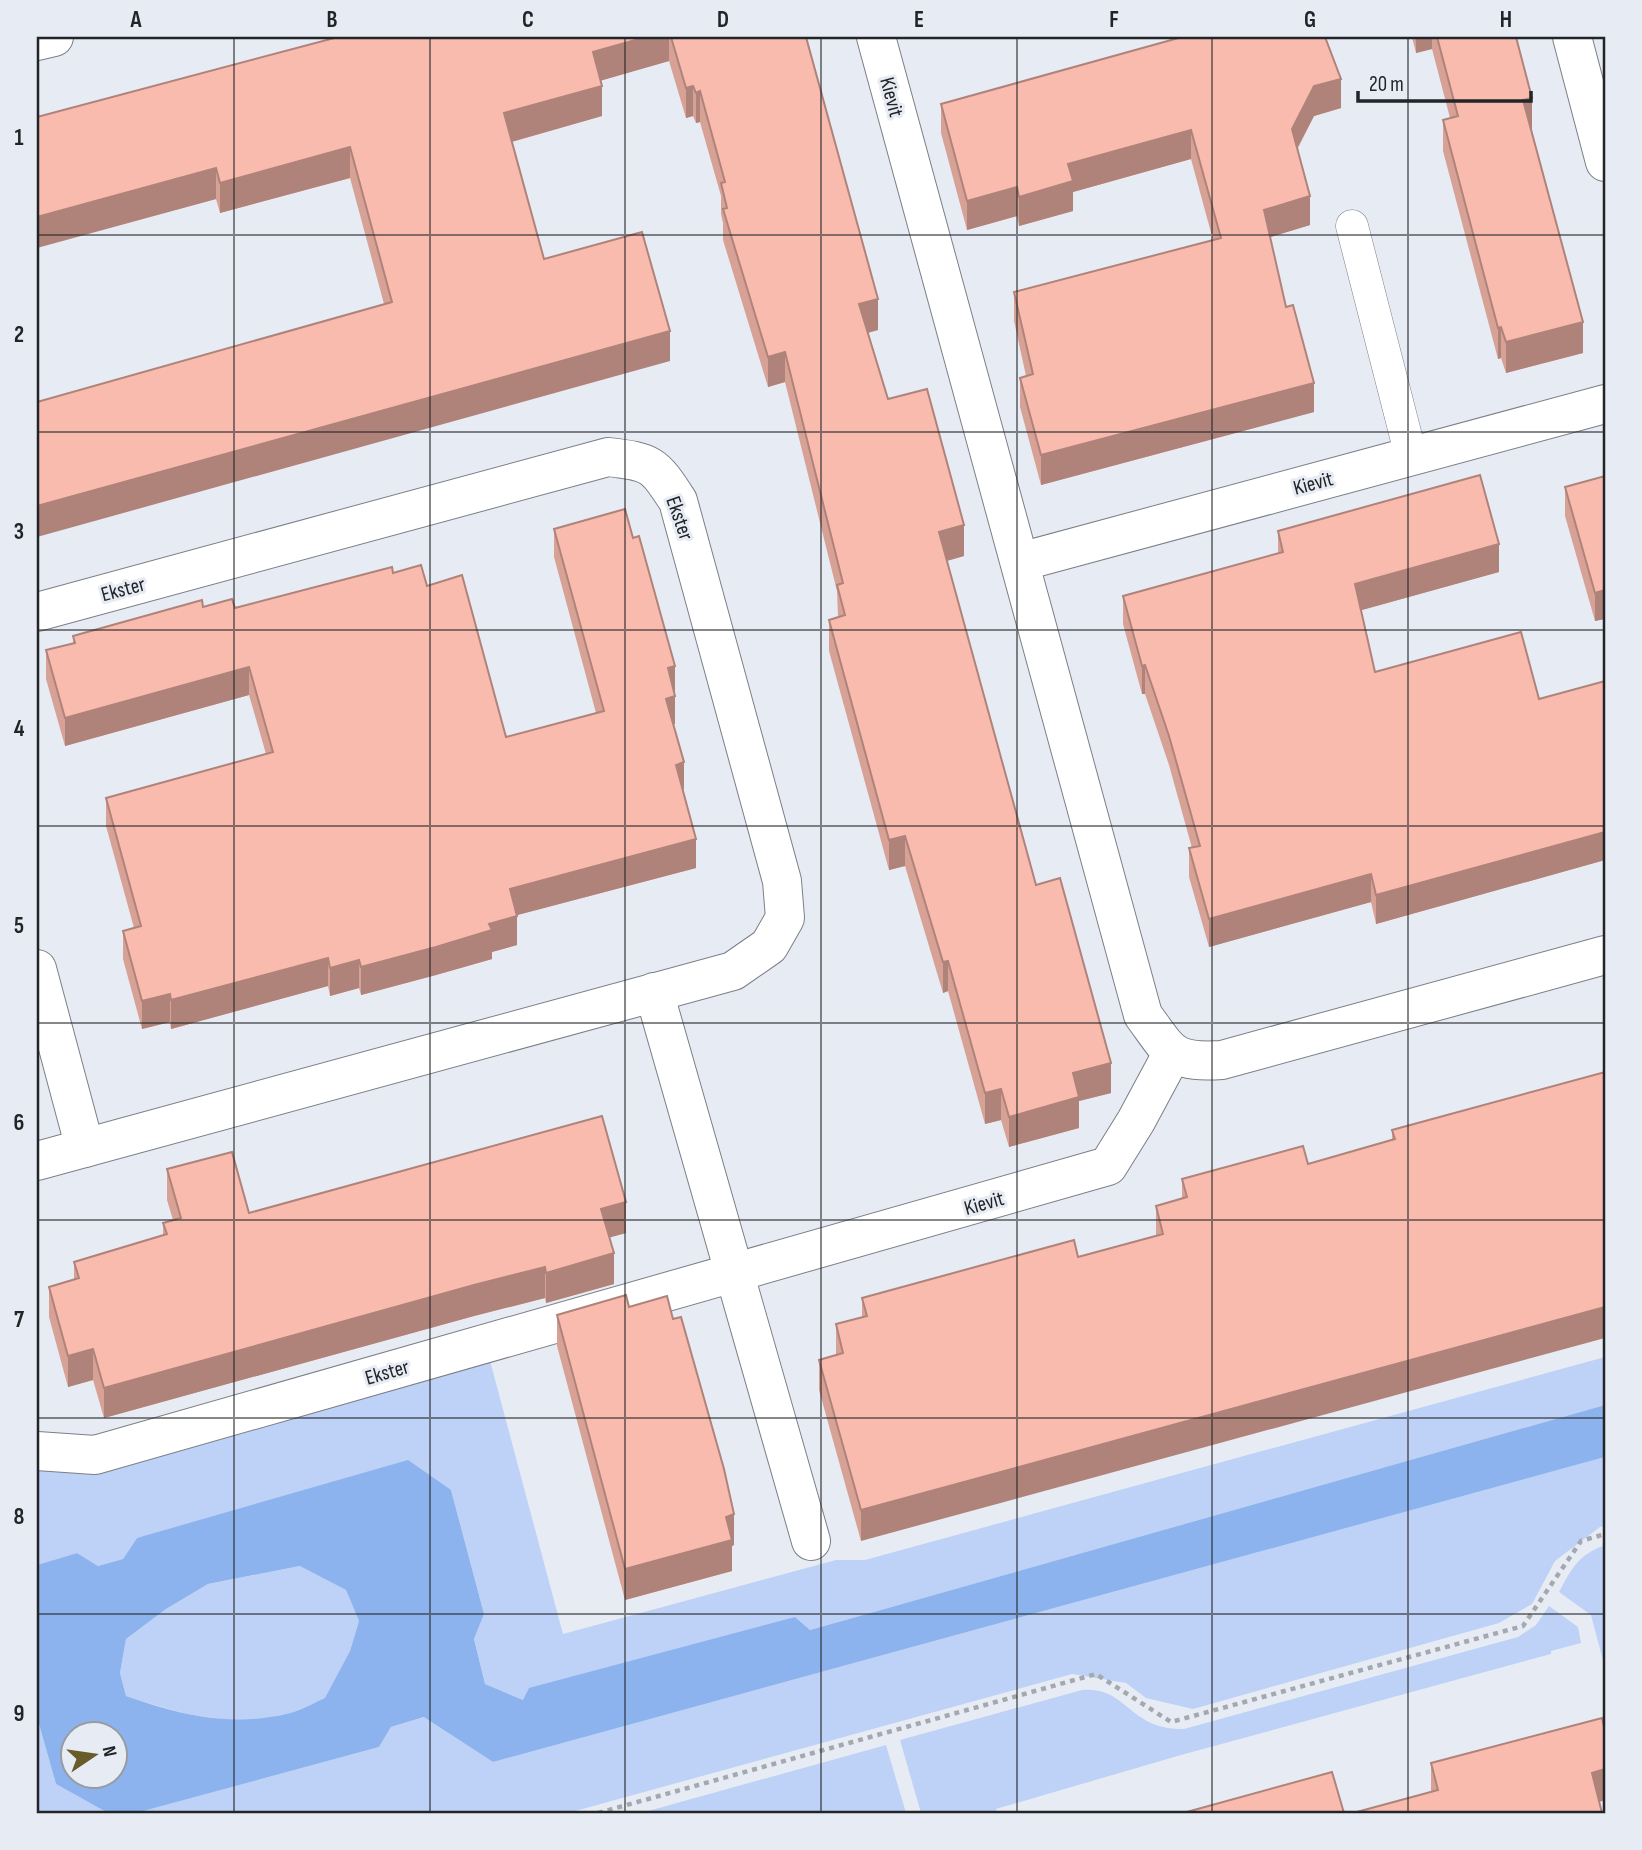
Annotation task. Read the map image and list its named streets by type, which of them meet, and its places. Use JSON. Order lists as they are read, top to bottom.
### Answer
{
  "streets": {
    "street": ["Kievit", "Ekster"]
  },
  "crossings": [
    ["Kievit", "Ekster"]
  ],
  "scale_bar": "20 m",
  "north": "right",
  "grid": {
    "columns": [
      "A",
      "B",
      "C",
      "D",
      "E",
      "F",
      "G",
      "H"
    ],
    "rows": [
      "1",
      "2",
      "3",
      "4",
      "5",
      "6",
      "7",
      "8",
      "9"
    ]
  }
}
